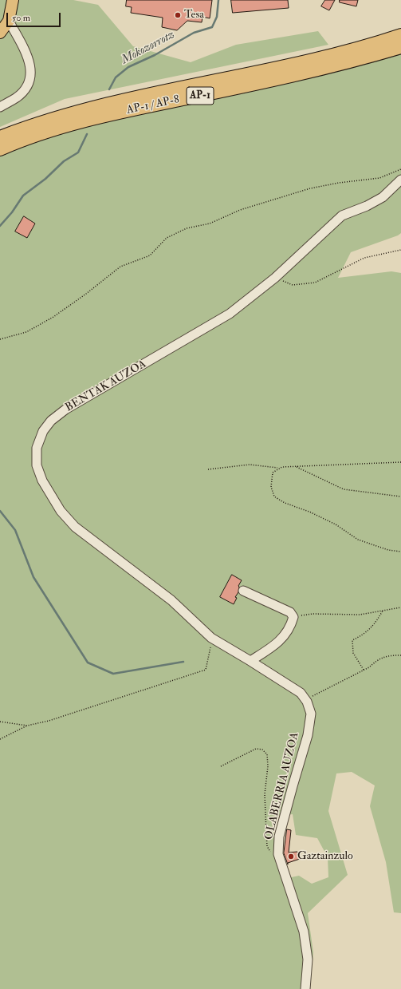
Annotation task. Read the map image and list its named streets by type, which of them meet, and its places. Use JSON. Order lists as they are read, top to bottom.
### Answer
{
  "streets": {
    "highway": ["AP-1", "AP-1 / AP-8"],
    "street": ["BENTAK AUZOA", "OLABERRIA AUZOA"]
  },
  "crossings": [
    ["BENTAK AUZOA", "OLABERRIA AUZOA"]
  ],
  "water": ["Mokozorrotz"],
  "places": ["Tesa", "Gaztainzulo"],
  "scale_bar": "50 m"
}
